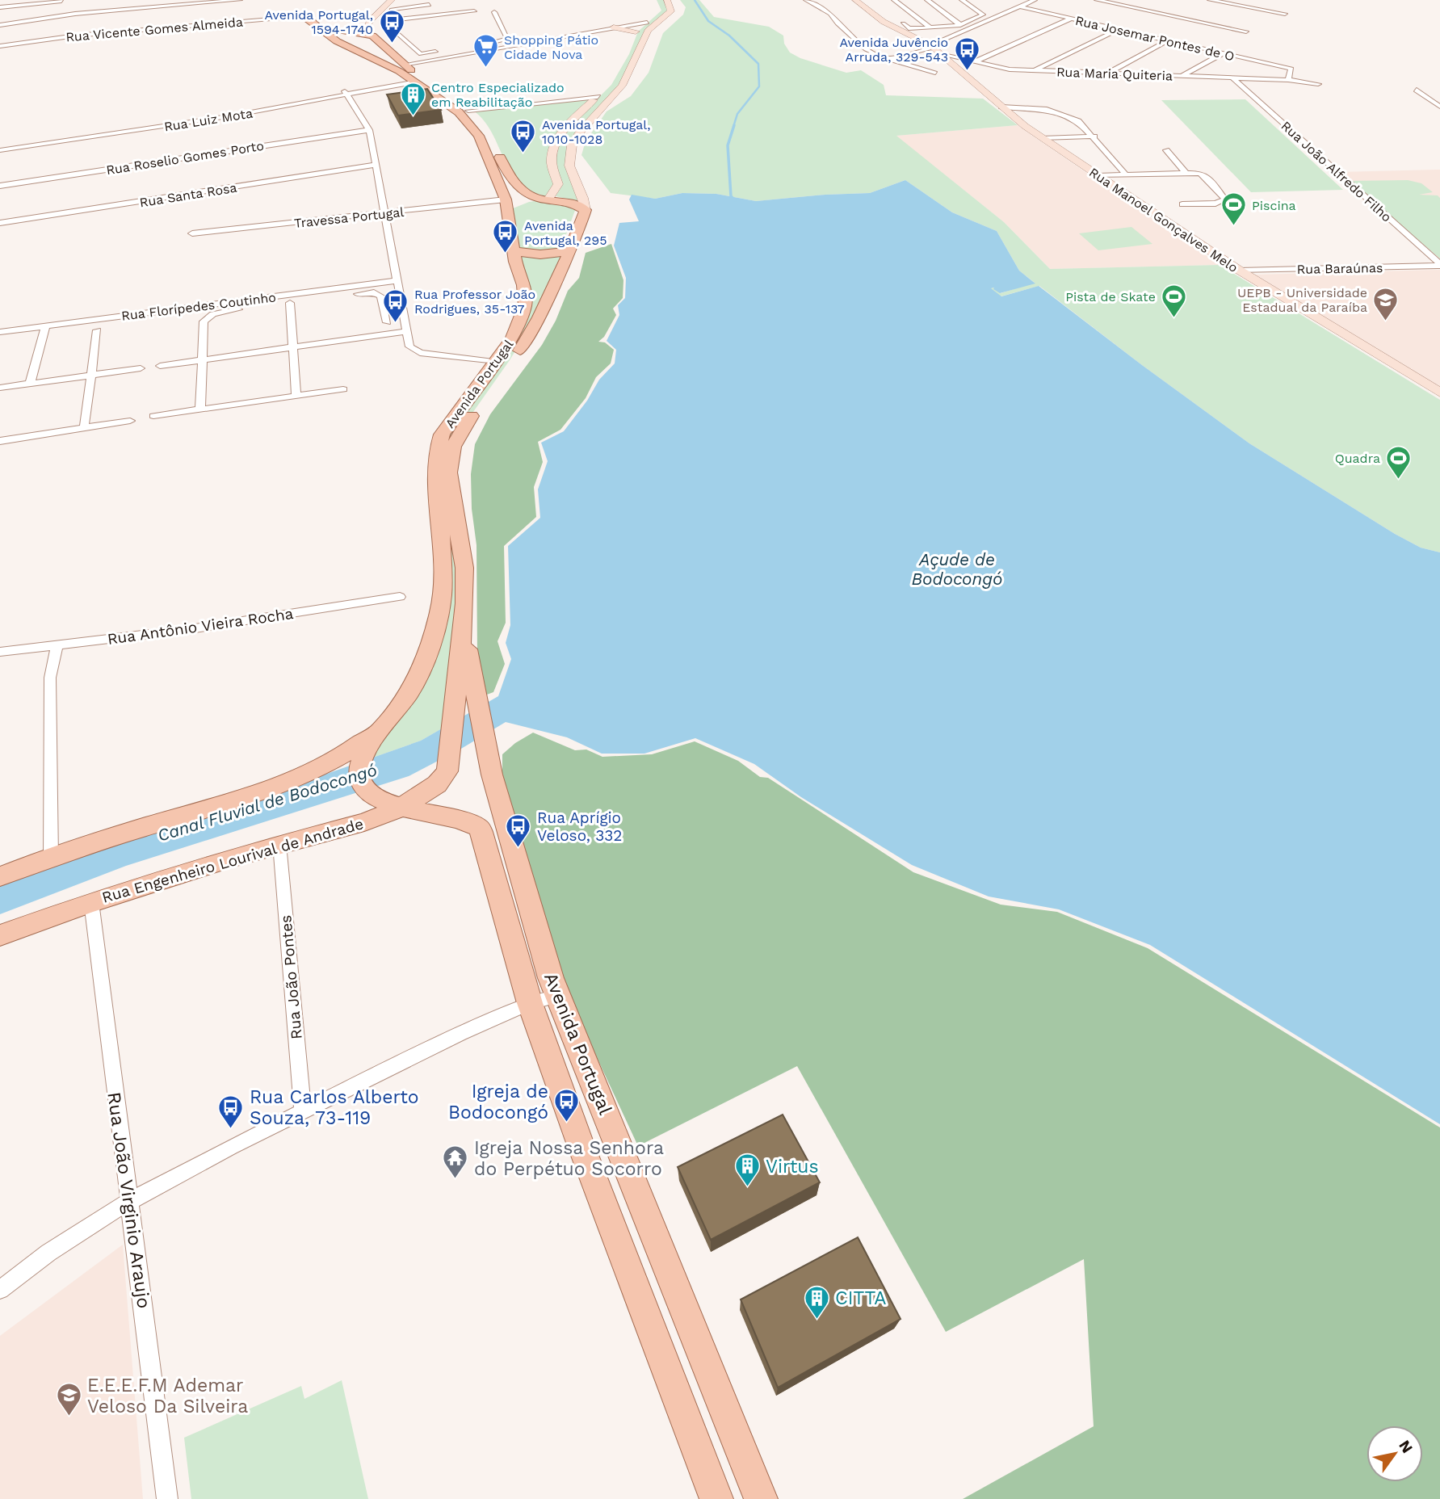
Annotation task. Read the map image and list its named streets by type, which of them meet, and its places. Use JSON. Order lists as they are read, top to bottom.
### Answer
{
  "streets": {
    "main road": ["Avenida Portugal", "Rua Engenheiro Lourival de Andrade"],
    "street": [
      "Rua Vicente Gomes Almeida",
      "Rua Josemar Pontes de O",
      "Rua Maria Quiteria",
      "Rua Luiz Mota",
      "Rua Roselio Gomes Porto",
      "Rua João Alfredo Filho",
      "Rua Santa Rosa",
      "Travessa Portugal",
      "Rua Manoel Gonçalves Melo",
      "Rua Baraúnas",
      "Rua Florípedes Coutinho",
      "Rua Antônio Vieira Rocha",
      "Rua João Pontes",
      "Rua João Virginio Araujo"
    ]
  },
  "crossings": [
    ["Rua Vicente Gomes Almeida", "Avenida Portugal"],
    ["Rua Josemar Pontes de O", "Rua Maria Quiteria"],
    ["Rua Maria Quiteria", "Rua João Alfredo Filho"],
    ["Rua Maria Quiteria", "Rua Manoel Gonçalves Melo"],
    ["Rua Luiz Mota", "Avenida Portugal"],
    ["Rua João Alfredo Filho", "Rua Baraúnas"],
    ["Travessa Portugal", "Avenida Portugal"],
    ["Rua Manoel Gonçalves Melo", "Rua Baraúnas"],
    ["Avenida Portugal", "Rua Engenheiro Lourival de Andrade"],
    ["Rua Engenheiro Lourival de Andrade", "Rua João Pontes"],
    ["Rua Engenheiro Lourival de Andrade", "Rua João Virginio Araujo"]
  ],
  "water": ["Açude de Bodocongó", "Canal Fluvial de Bodocongó"],
  "places": {
    "bus stop": [
      "Avenida Portugal, 1594-1740",
      "Avenida Juvêncio Arruda, 329-543",
      "Avenida Portugal, 1010-1028",
      "Avenida Portugal, 295",
      "Rua Professor João Rodrigues, 35-137",
      "Rua Aprígio Veloso, 332",
      "Igreja de Bodocongó",
      "Rua Carlos Alberto Souza, 73-119"
    ],
    "supermarket": ["Shopping Pátio Cidade Nova"],
    "building": ["Centro Especializado em Reabilitação", "Virtus", "CITTA"],
    "sports": ["Piscina", "Pista de Skate", "Quadra"],
    "school or university": ["UEPB - Universidade Estadual da Paraíba", "E.E.E.F.M Ademar Veloso Da Silveira"],
    "temple": ["Igreja Nossa Senhora do Perpétuo Socorro"]
  },
  "north": "top right"
}
